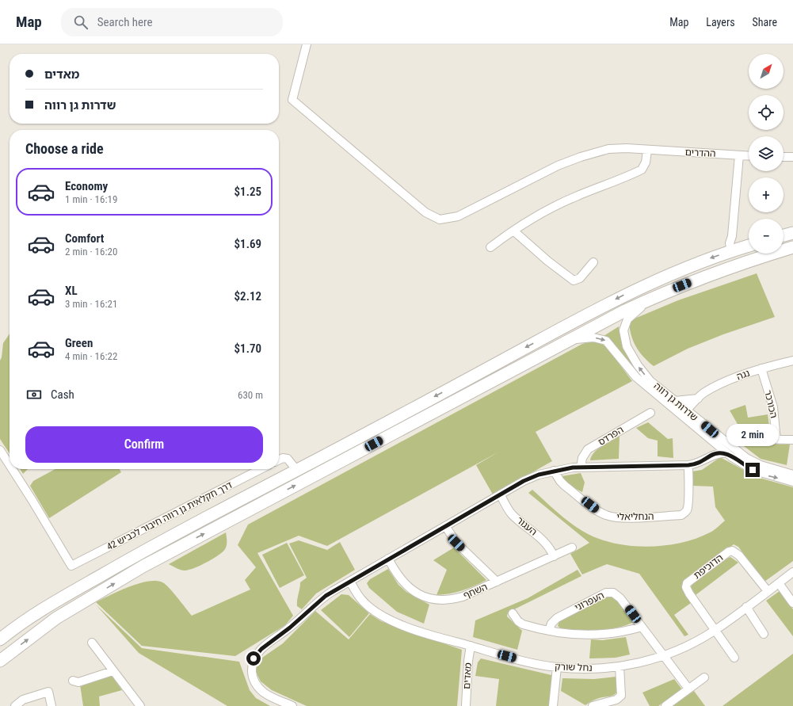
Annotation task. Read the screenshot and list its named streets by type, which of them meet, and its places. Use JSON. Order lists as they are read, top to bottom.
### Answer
{
  "streets": {
    "street": [
      "ההדרים",
      "נגה",
      "שדרות גן רווה",
      "הכורכר",
      "הפרדס",
      "דרך חקלאית גן רווה חיבור לכביש 42",
      "הנחליאלי",
      "העגור",
      "הדוכיפת",
      "השחף",
      "העפרוני",
      "נחל שורק",
      "מאדים"
    ]
  },
  "crossings": [
    ["נגה", "שדרות גן רווה"],
    ["נגה", "הכורכר"],
    ["העגור", "השחף"],
    ["הדוכיפת", "נחל שורק"],
    ["העפרוני", "נחל שורק"],
    ["נחל שורק", "מאדים"]
  ],
  "north": "top right",
  "page": {
    "header": "Map",
    "search": "Search here",
    "nav": ["Map", "Layers", "Share"],
    "map_buttons": ["+", "−"],
    "banner": ["מאדים", "שדרות גן רווה"],
    "heading": "Choose a ride",
    "list": [
      {
        "name": "Economy",
        "note": "1 min · 16:19",
        "value": "$1.25"
      },
      {
        "name": "Comfort",
        "note": "2 min · 16:20",
        "value": "$1.69"
      },
      {
        "name": "XL",
        "note": "3 min · 16:21",
        "value": "$2.12"
      },
      {
        "name": "Green",
        "note": "4 min · 16:22",
        "value": "$1.70"
      }
    ],
    "pay": ["Cash", "630 m"],
    "buttons": "Confirm",
    "bubble": "2 min"
  }
}
